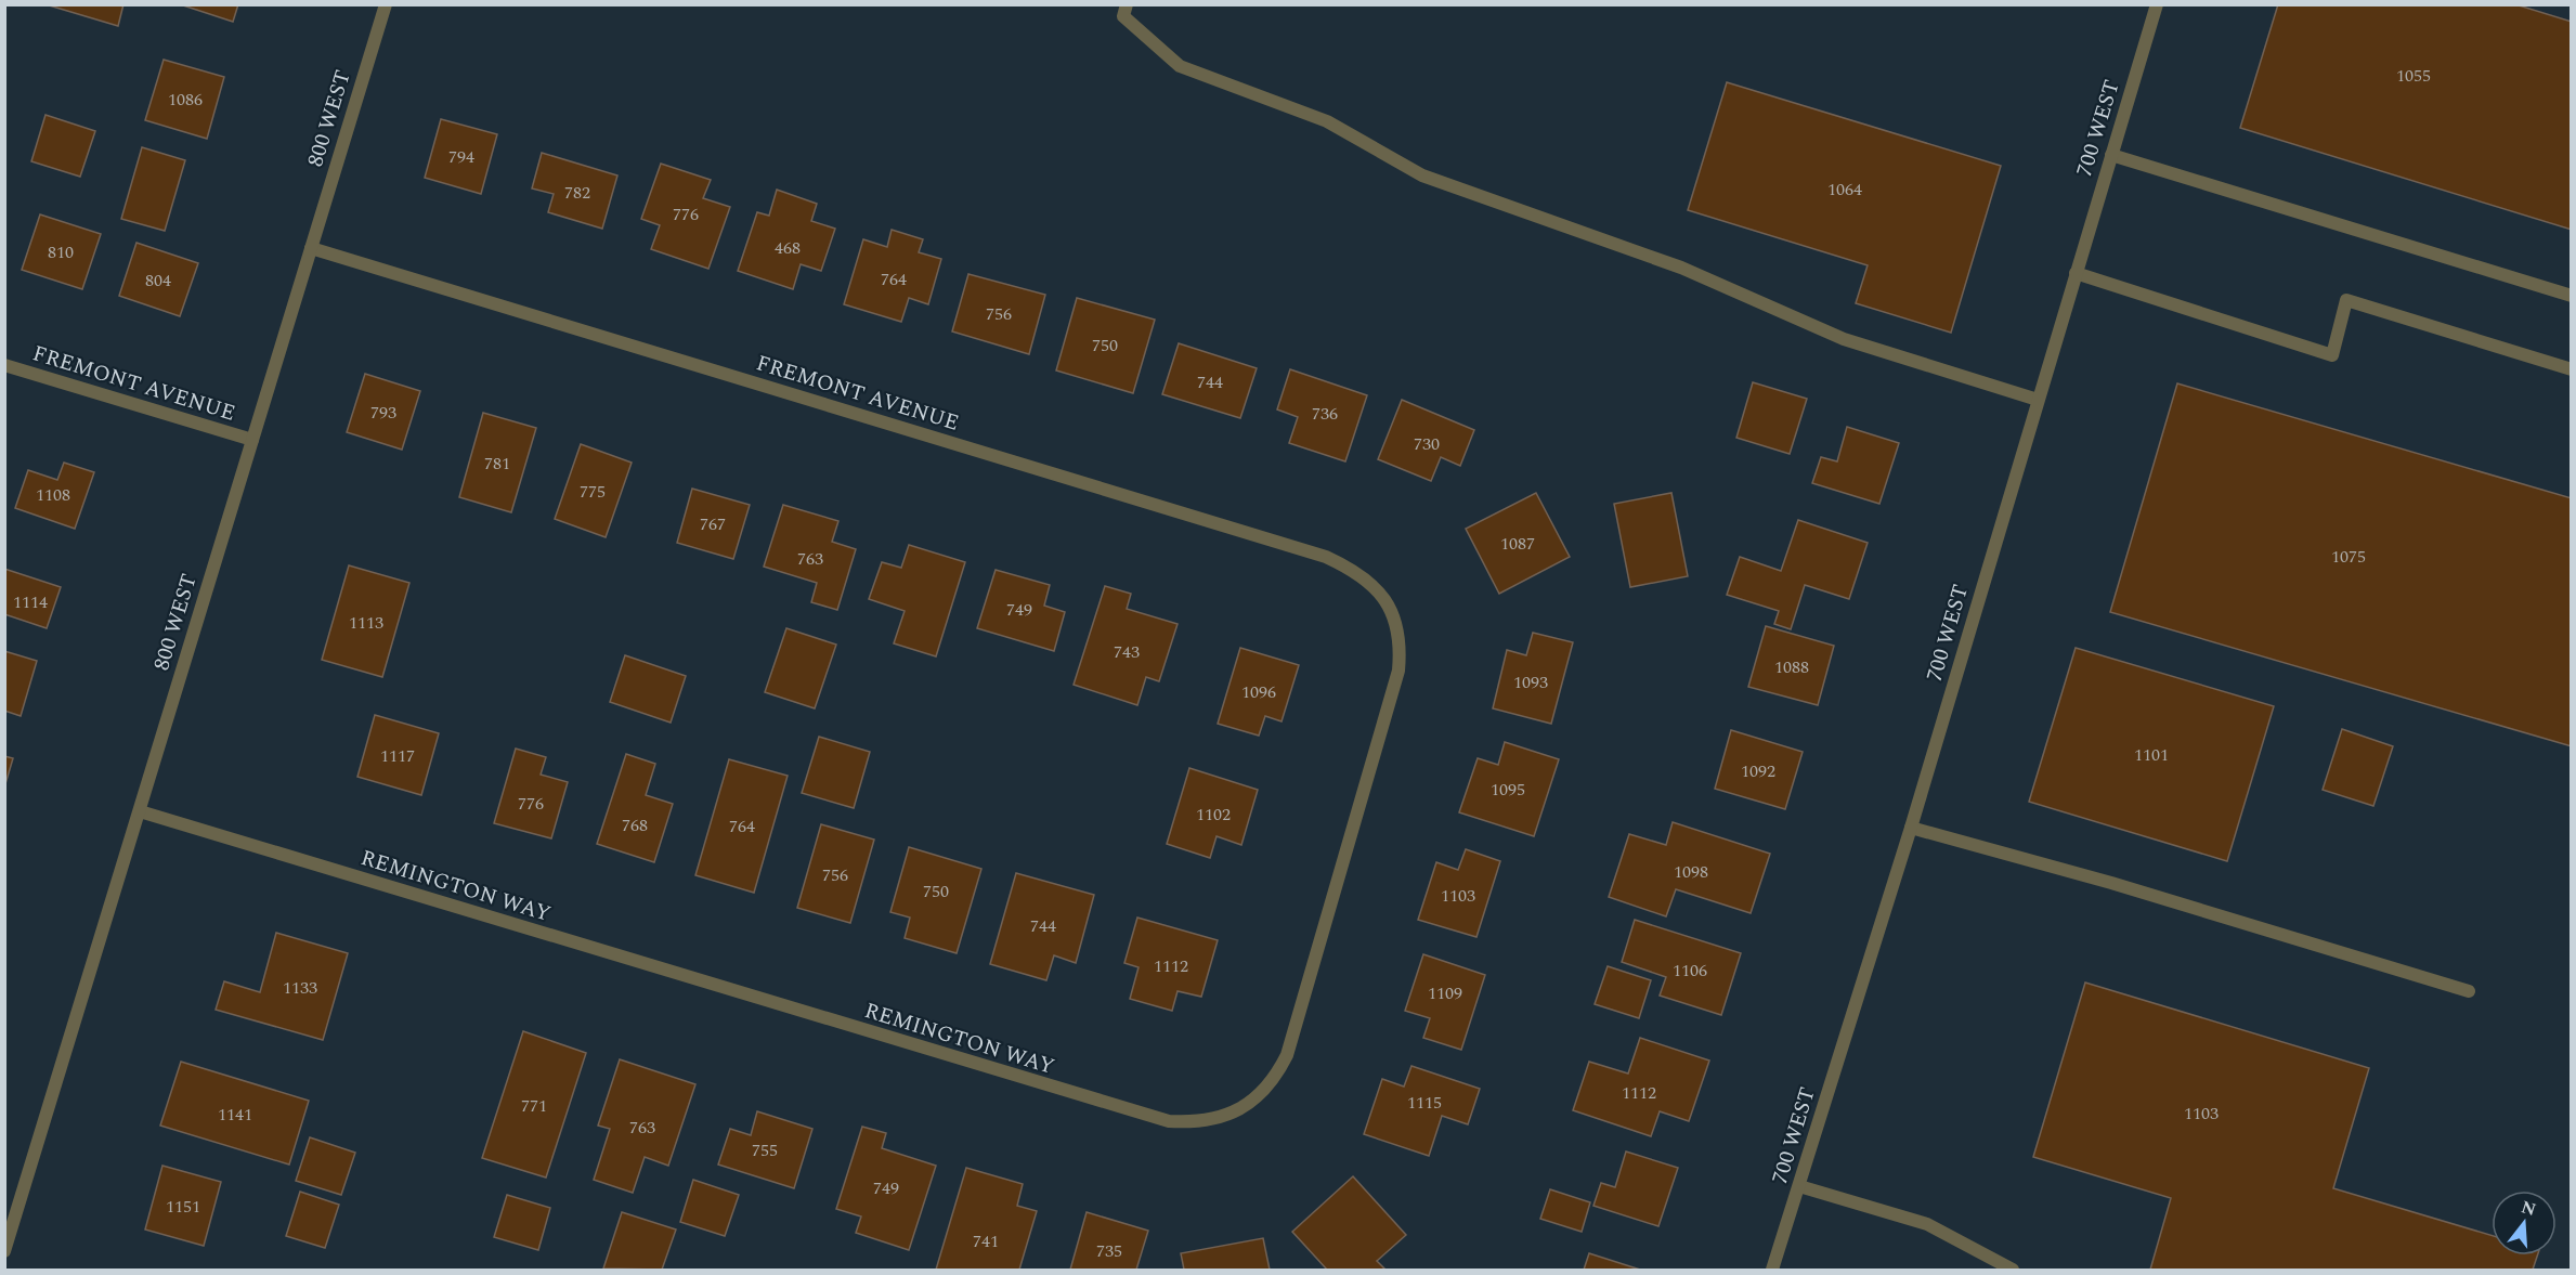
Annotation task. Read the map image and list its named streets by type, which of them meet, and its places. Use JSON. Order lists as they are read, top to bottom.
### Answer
{
  "streets": {
    "street": [
      "800 WEST",
      "700 WEST",
      "FREMONT AVENUE",
      "REMINGTON WAY"
    ]
  },
  "crossings": [
    ["800 WEST", "FREMONT AVENUE"],
    ["800 WEST", "REMINGTON WAY"],
    ["FREMONT AVENUE", "REMINGTON WAY"]
  ],
  "house_numbers": [
    "1055",
    "1086",
    "794",
    "1064",
    "782",
    "776",
    "468",
    "810",
    "764",
    "804",
    "756",
    "750",
    "744",
    "793",
    "736",
    "730",
    "781",
    "775",
    "1108",
    "767",
    "1087",
    "1075",
    "763",
    "1114",
    "749",
    "1113",
    "743",
    "1088",
    "1093",
    "1096",
    "1101",
    "1117",
    "1092",
    "1095",
    "776",
    "1102",
    "768",
    "764",
    "1098",
    "756",
    "750",
    "1103",
    "744",
    "1112",
    "1106",
    "1133",
    "1109",
    "1112",
    "1115",
    "771",
    "1103",
    "1141",
    "763",
    "755",
    "749",
    "1151",
    "741",
    "735"
  ],
  "north": "top"
}
